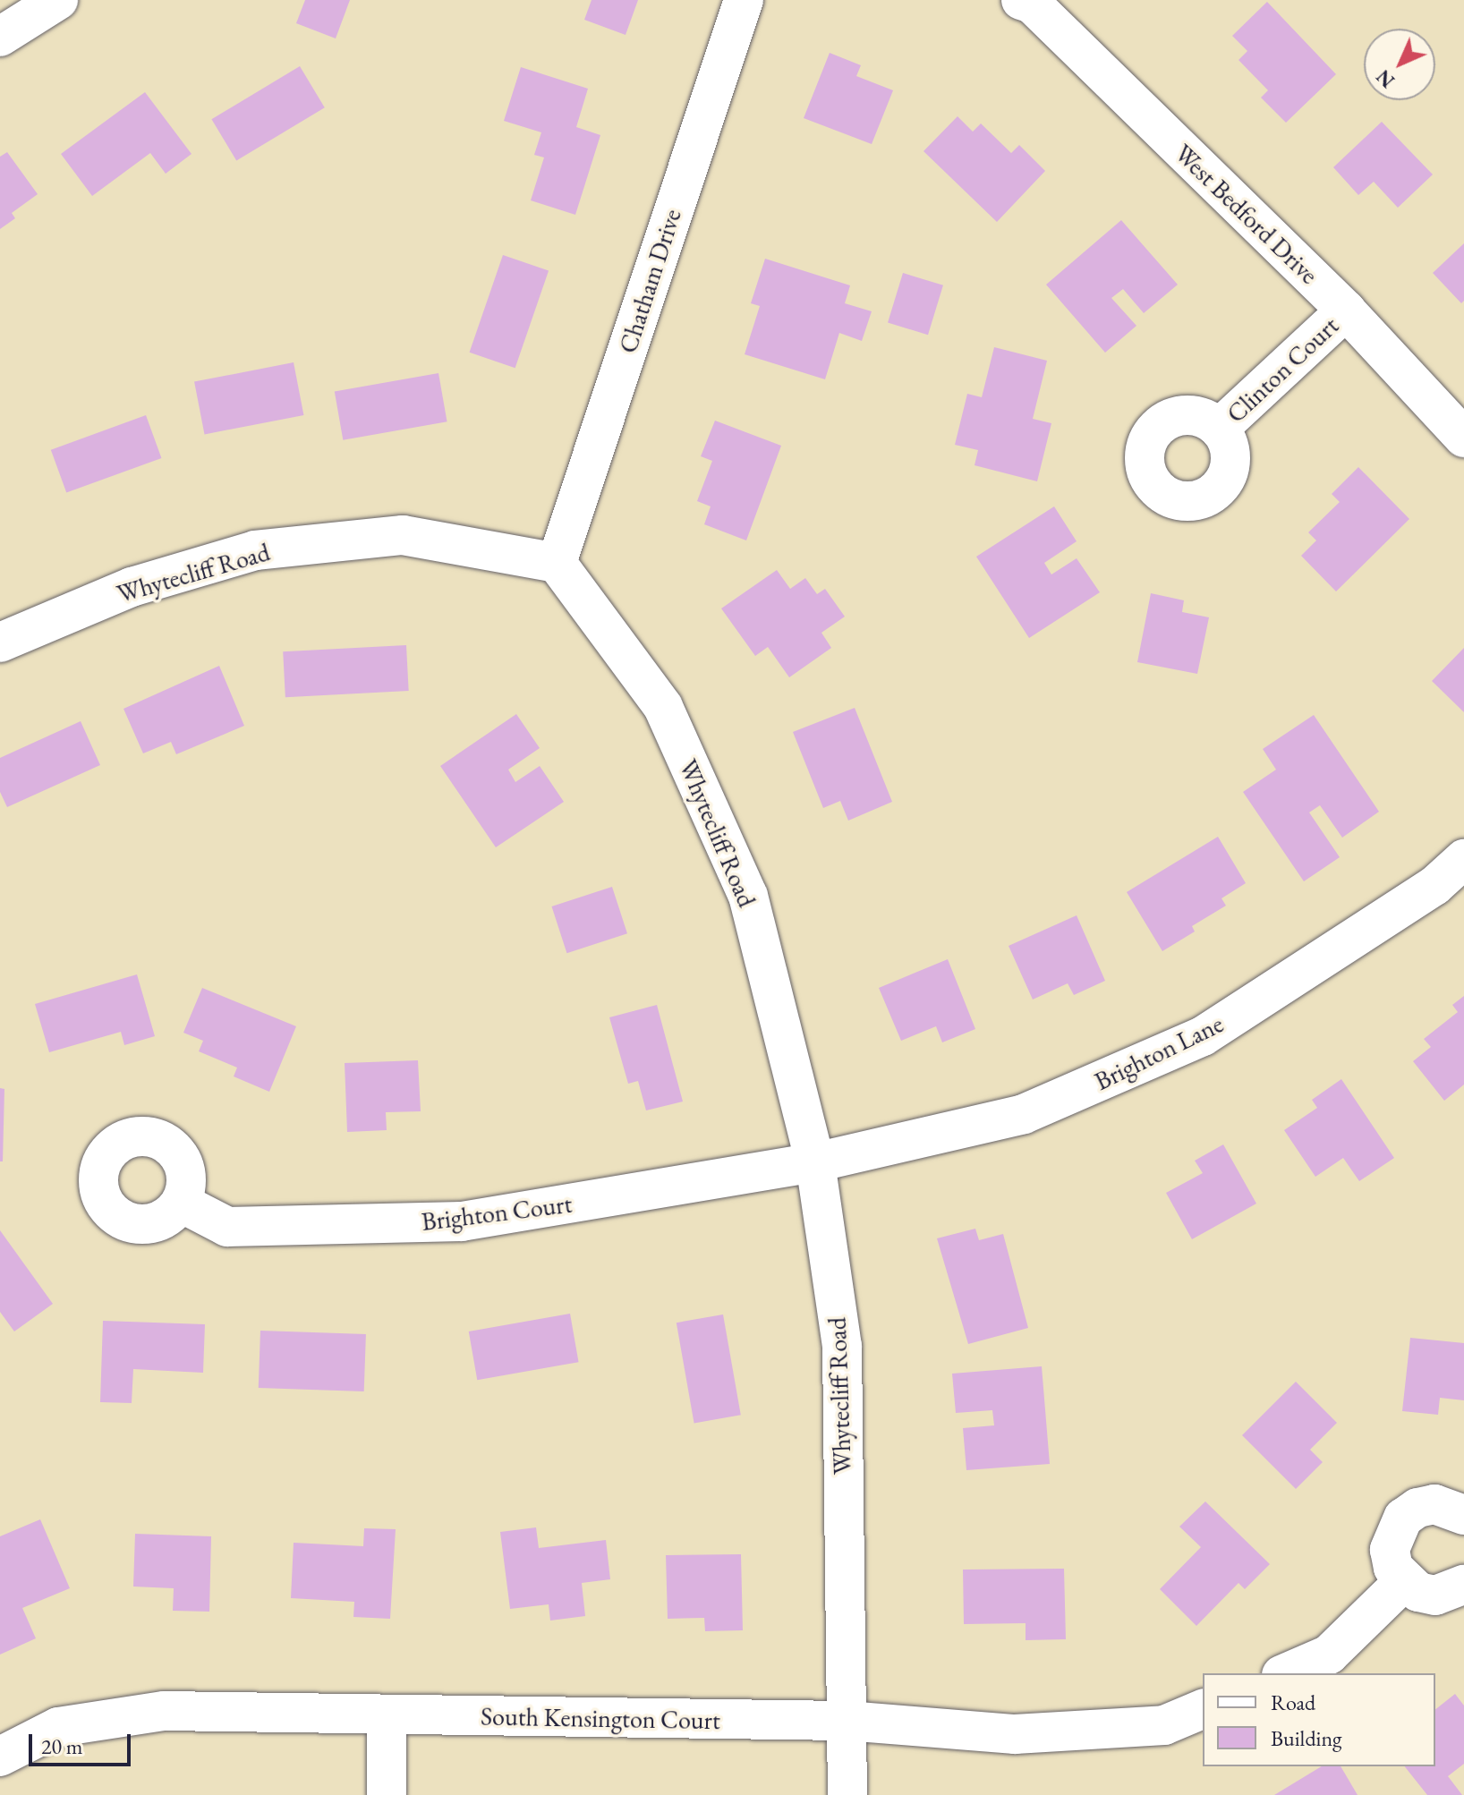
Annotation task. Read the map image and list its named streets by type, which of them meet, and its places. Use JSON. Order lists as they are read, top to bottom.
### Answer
{
  "streets": {
    "street": [
      "West Bedford Drive",
      "Chatham Drive",
      "Clinton Court",
      "Whytecliff Road",
      "Brighton Lane",
      "Brighton Court",
      "South Kensington Court"
    ]
  },
  "crossings": [
    ["West Bedford Drive", "Clinton Court"],
    ["Chatham Drive", "Whytecliff Road"],
    ["Whytecliff Road", "Brighton Lane"],
    ["Whytecliff Road", "Brighton Court"],
    ["Whytecliff Road", "South Kensington Court"],
    ["Brighton Lane", "Brighton Court"]
  ],
  "legend": ["Road", "Building"],
  "scale_bar": "20 m",
  "north": "bottom left"
}
